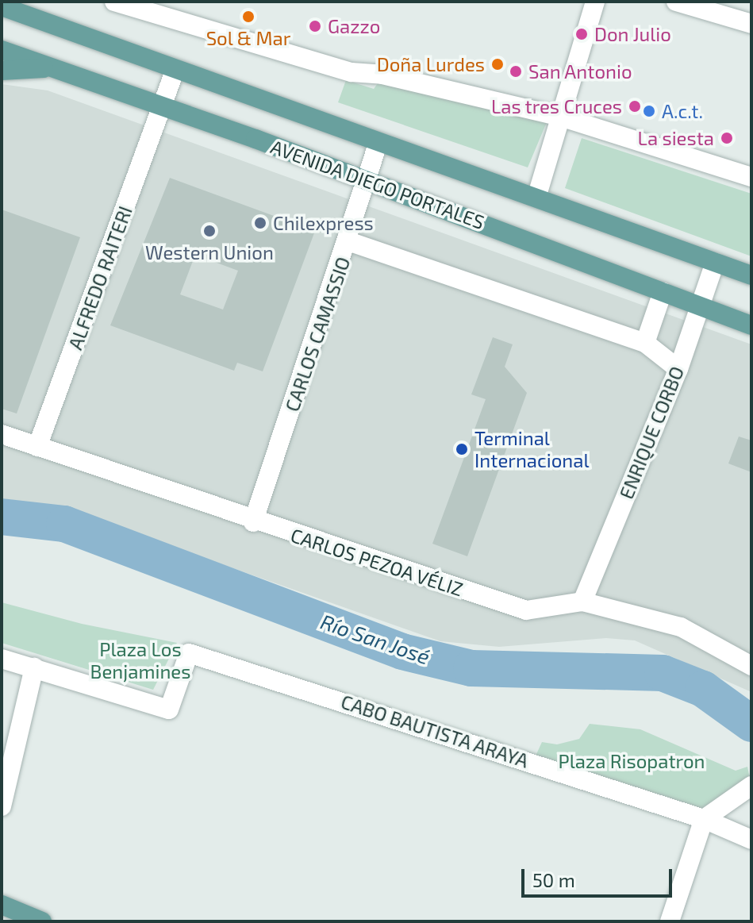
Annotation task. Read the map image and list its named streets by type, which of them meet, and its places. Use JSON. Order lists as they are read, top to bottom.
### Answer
{
  "streets": {
    "main road": ["AVENIDA DIEGO PORTALES"],
    "street": [
      "ALFREDO RAITERI",
      "CARLOS CAMASSIO",
      "ENRIQUE CORBO",
      "CARLOS PEZOA VÉLIZ",
      "CABO BAUTISTA ARAYA"
    ]
  },
  "crossings": [
    ["AVENIDA DIEGO PORTALES", "ALFREDO RAITERI"],
    ["AVENIDA DIEGO PORTALES", "CARLOS CAMASSIO"],
    ["AVENIDA DIEGO PORTALES", "ENRIQUE CORBO"],
    ["ALFREDO RAITERI", "CARLOS PEZOA VÉLIZ"],
    ["CARLOS CAMASSIO", "CARLOS PEZOA VÉLIZ"],
    ["ENRIQUE CORBO", "CARLOS PEZOA VÉLIZ"]
  ],
  "water": ["Río San José"],
  "parks": ["Plaza Los Benjamines", "Plaza Risopatron"],
  "places": [
    "Sol & Mar",
    "Gazzo",
    "Don Julio",
    "Doña Lurdes",
    "San Antonio",
    "Las tres Cruces",
    "A.c.t.",
    "La siesta",
    "Chilexpress",
    "Western Union",
    "Terminal Internacional"
  ],
  "scale_bar": "50 m"
}
